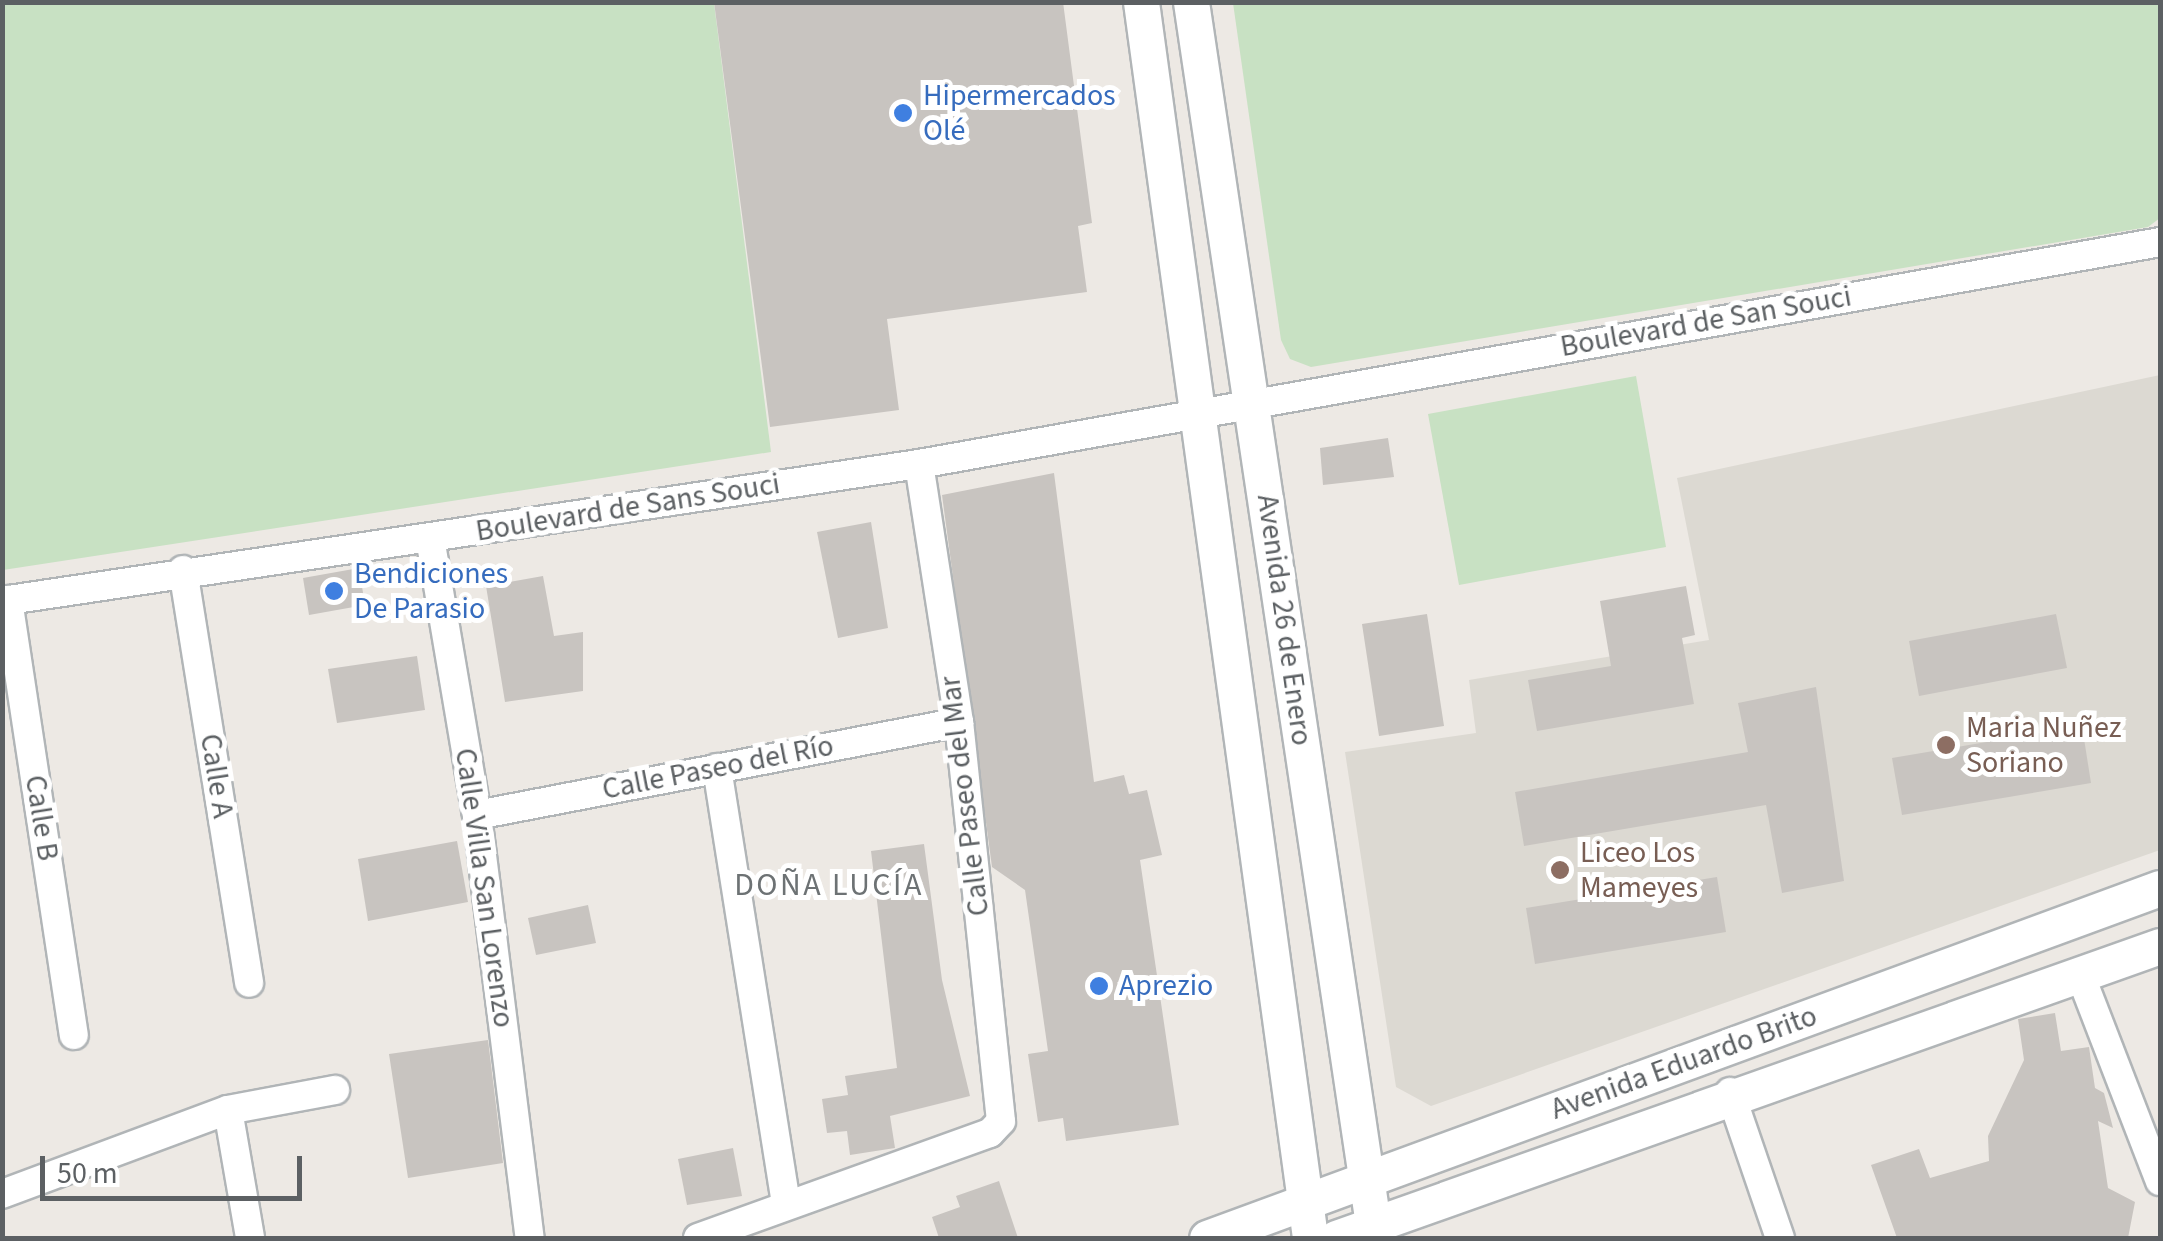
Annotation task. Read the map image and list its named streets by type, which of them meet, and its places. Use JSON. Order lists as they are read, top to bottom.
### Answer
{
  "streets": {
    "street": [
      "Boulevard de San Souci",
      "Boulevard de Sans Souci",
      "Avenida 26 de Enero",
      "Calle Paseo del Río",
      "Calle A",
      "Calle Paseo del Mar",
      "Calle B",
      "Calle Villa San Lorenzo",
      "Avenida Eduardo Brito"
    ]
  },
  "crossings": [
    ["Boulevard de San Souci", "Boulevard de Sans Souci"],
    ["Boulevard de San Souci", "Avenida 26 de Enero"],
    ["Boulevard de Sans Souci", "Avenida 26 de Enero"],
    ["Boulevard de Sans Souci", "Calle A"],
    ["Boulevard de Sans Souci", "Calle Paseo del Mar"],
    ["Boulevard de Sans Souci", "Calle B"],
    ["Boulevard de Sans Souci", "Calle Villa San Lorenzo"],
    ["Avenida 26 de Enero", "Avenida Eduardo Brito"],
    ["Calle Paseo del Río", "Calle Paseo del Mar"],
    ["Calle Paseo del Río", "Calle Villa San Lorenzo"]
  ],
  "districts": ["DOÑA LUCÍA"],
  "places": [
    "Hipermercados Olé",
    "Bendiciones De Parasio",
    "Maria Nuñez Soriano",
    "Liceo Los Mameyes",
    "Aprezio"
  ],
  "scale_bar": "50 m"
}
